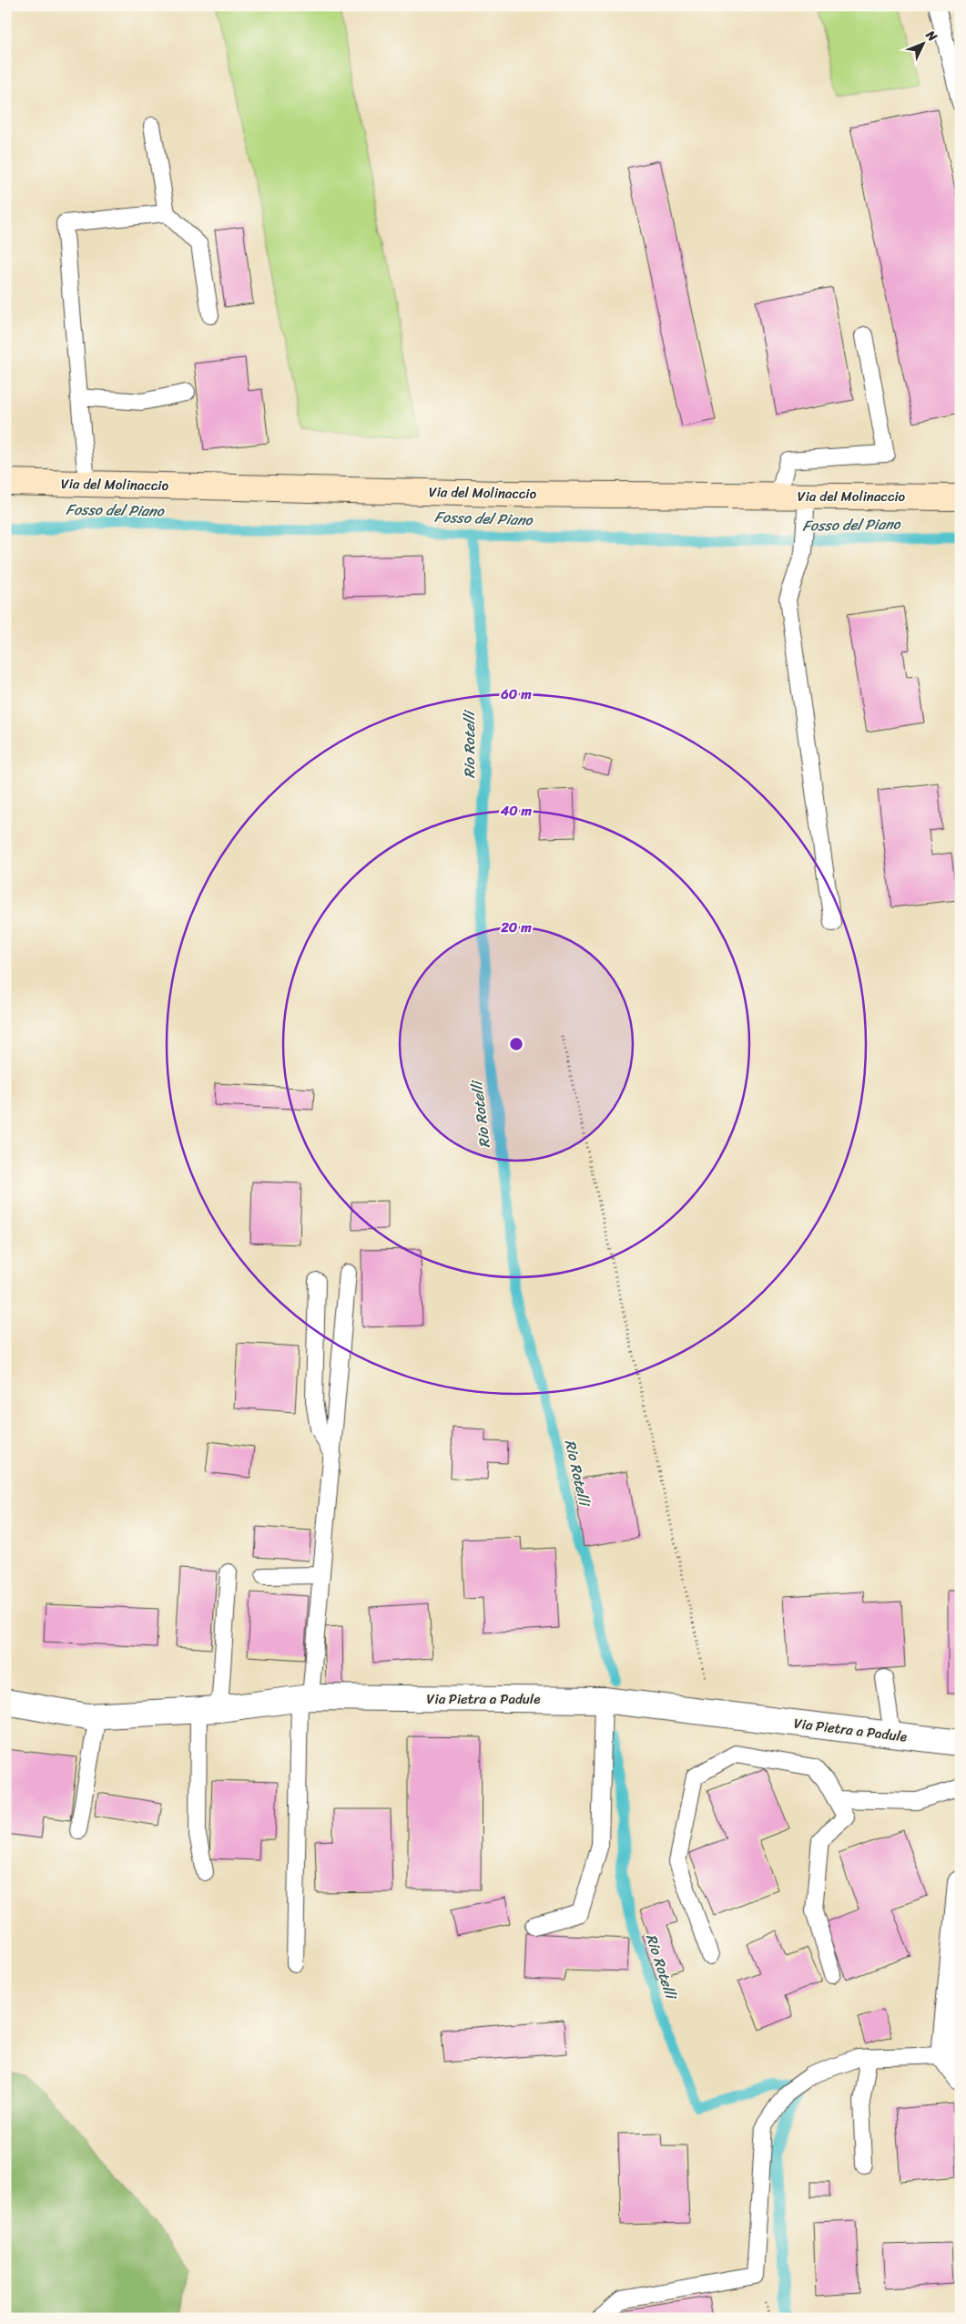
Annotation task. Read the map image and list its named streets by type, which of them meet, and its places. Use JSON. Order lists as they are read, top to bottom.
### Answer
{
  "streets": {
    "street": ["Via del Molinaccio", "Via Pietra a Padule"]
  },
  "water": ["Fosso del Piano", "Rio Rotelli"],
  "north": "top right",
  "rings": ["60 m", "40 m", "20 m"]
}
